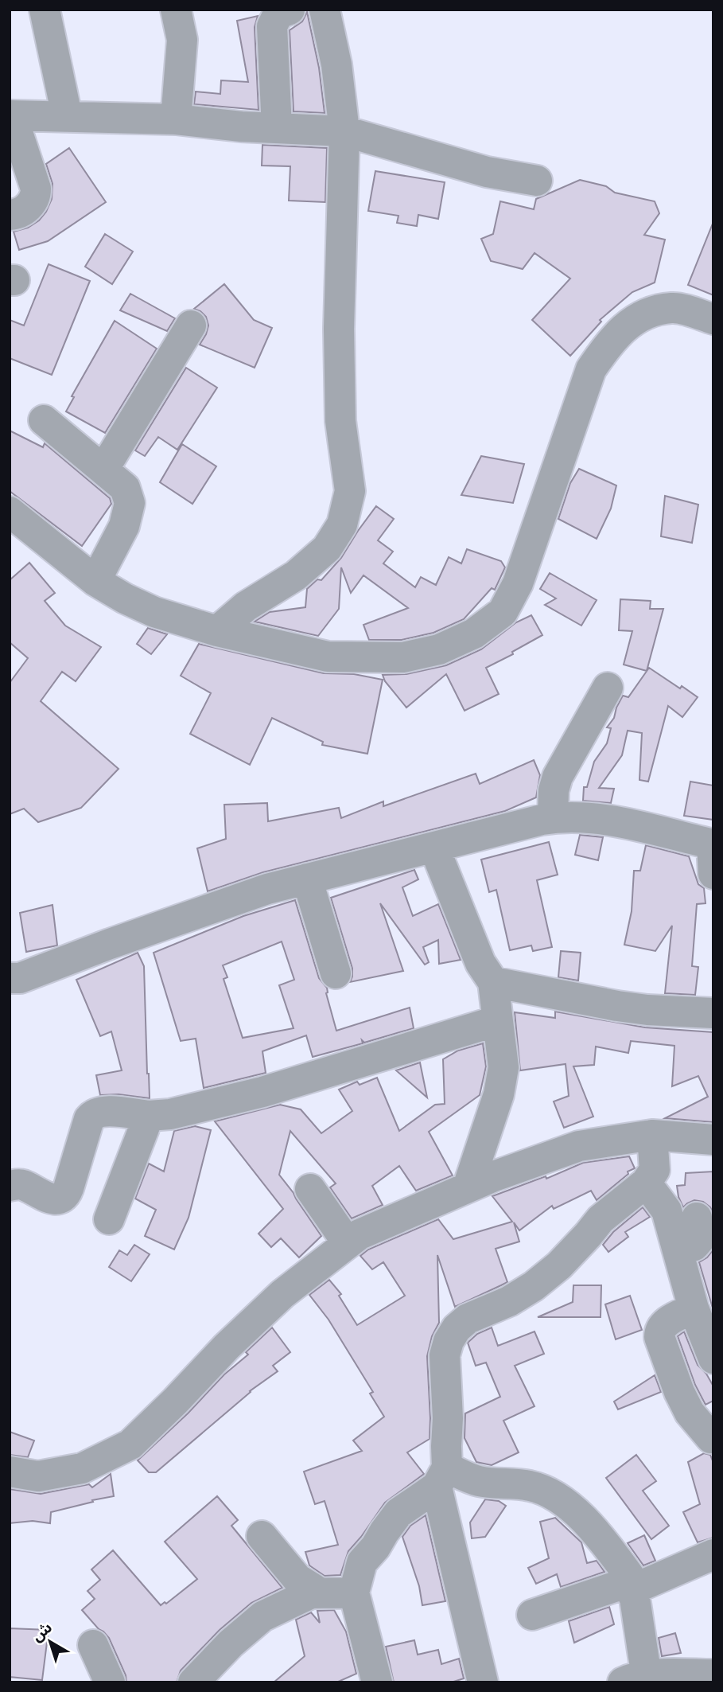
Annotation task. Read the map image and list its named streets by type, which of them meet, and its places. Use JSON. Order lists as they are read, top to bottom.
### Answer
{
  "north": "top left"
}
